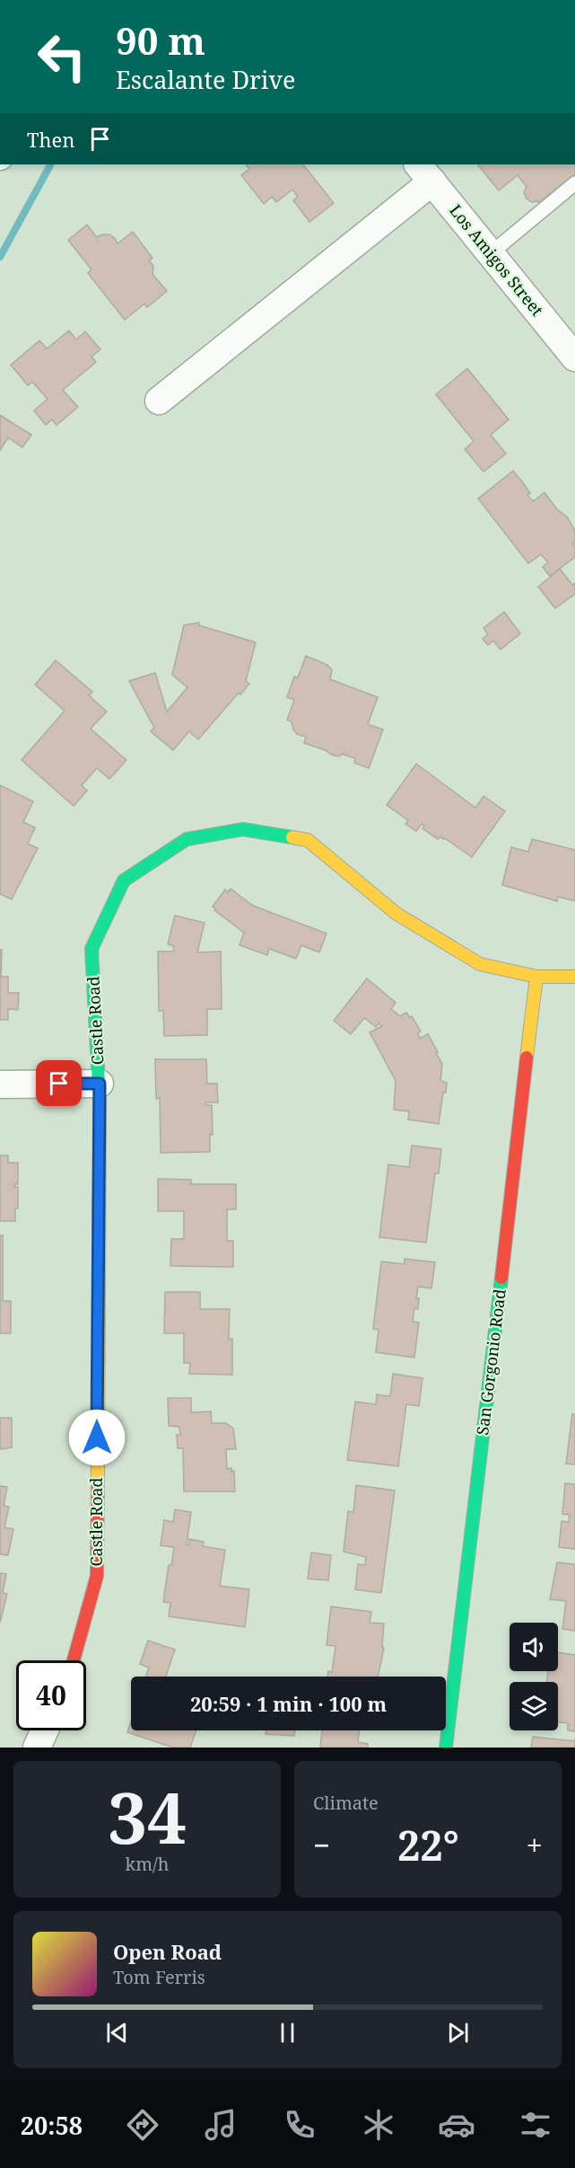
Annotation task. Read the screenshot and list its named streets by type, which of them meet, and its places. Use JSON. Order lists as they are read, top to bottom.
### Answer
{
  "streets": {
    "street": ["Los Amigos Street", "Castle Road", "San Gorgonio Road"]
  },
  "crossings": [
    ["Castle Road", "San Gorgonio Road"]
  ],
  "page": {
    "turn": ["90 m", "Escalante Drive"],
    "then": "Then",
    "limit": "40",
    "trip": "20:59 · 1 min · 100 m",
    "tile": [
      ["34", "km/h"],
      "Climate"
    ],
    "heat": ["−", "22°", "+"],
    "song": ["Open Road", "Tom Ferris"],
    "tabs": "20:58"
  }
}
